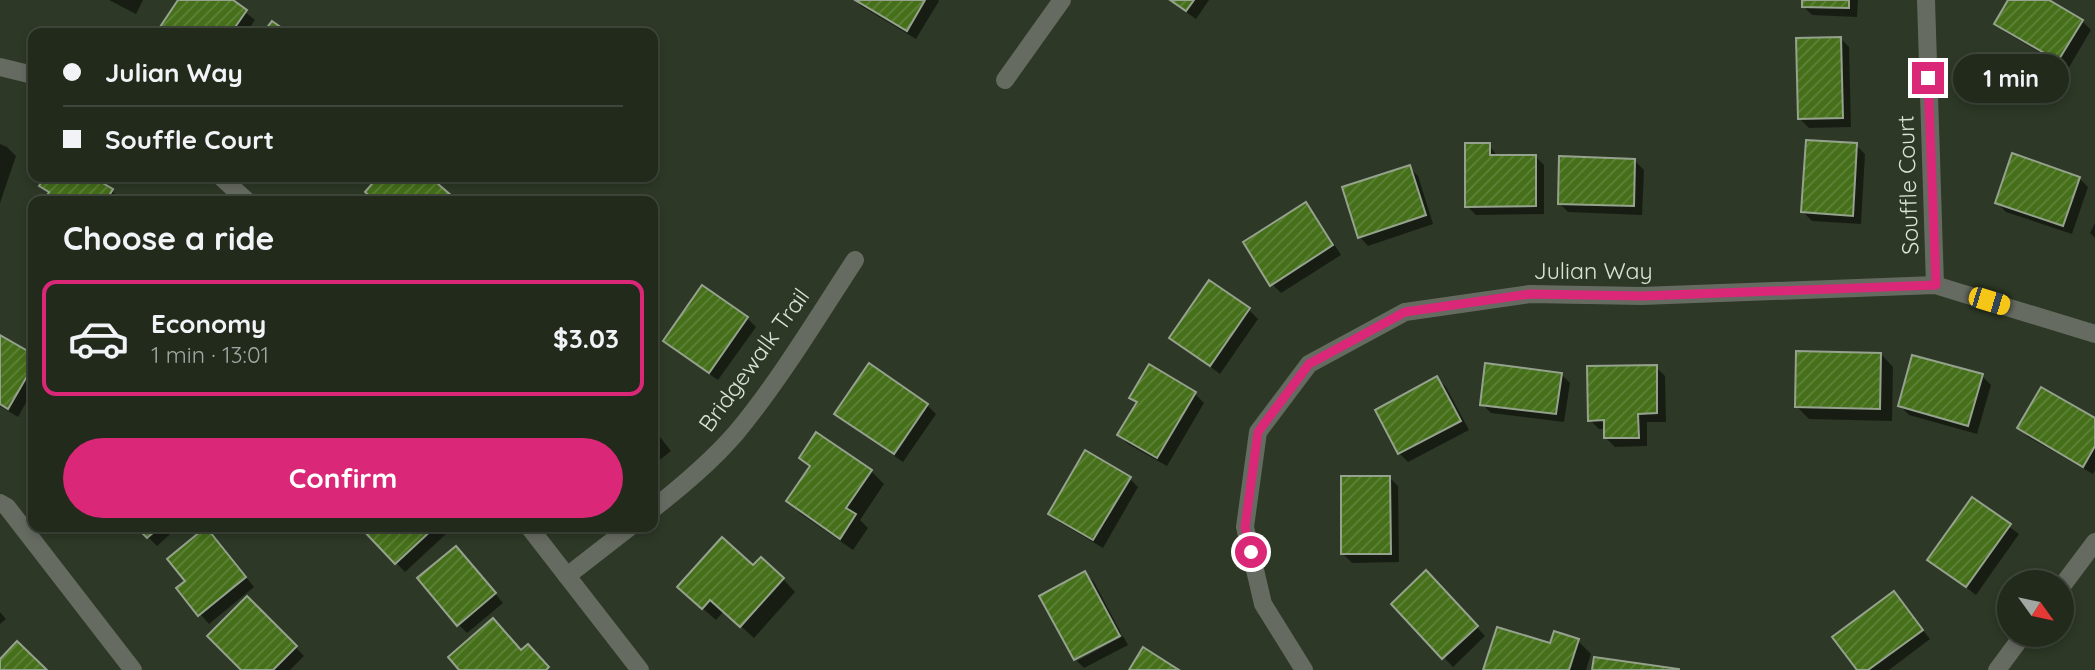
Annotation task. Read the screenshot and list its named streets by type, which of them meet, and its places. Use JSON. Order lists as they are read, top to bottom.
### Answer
{
  "streets": {
    "street": ["Souffle Court", "Julian Way", "Bridgewalk Trail"]
  },
  "crossings": [
    ["Souffle Court", "Julian Way"]
  ],
  "north": "bottom right",
  "page": {
    "banner": ["Julian Way", "Souffle Court"],
    "bubble": "1 min",
    "heading": "Choose a ride",
    "list": [
      {
        "name": "Economy",
        "note": "1 min · 13:01",
        "value": "$3.03"
      }
    ],
    "buttons": "Confirm"
  }
}
